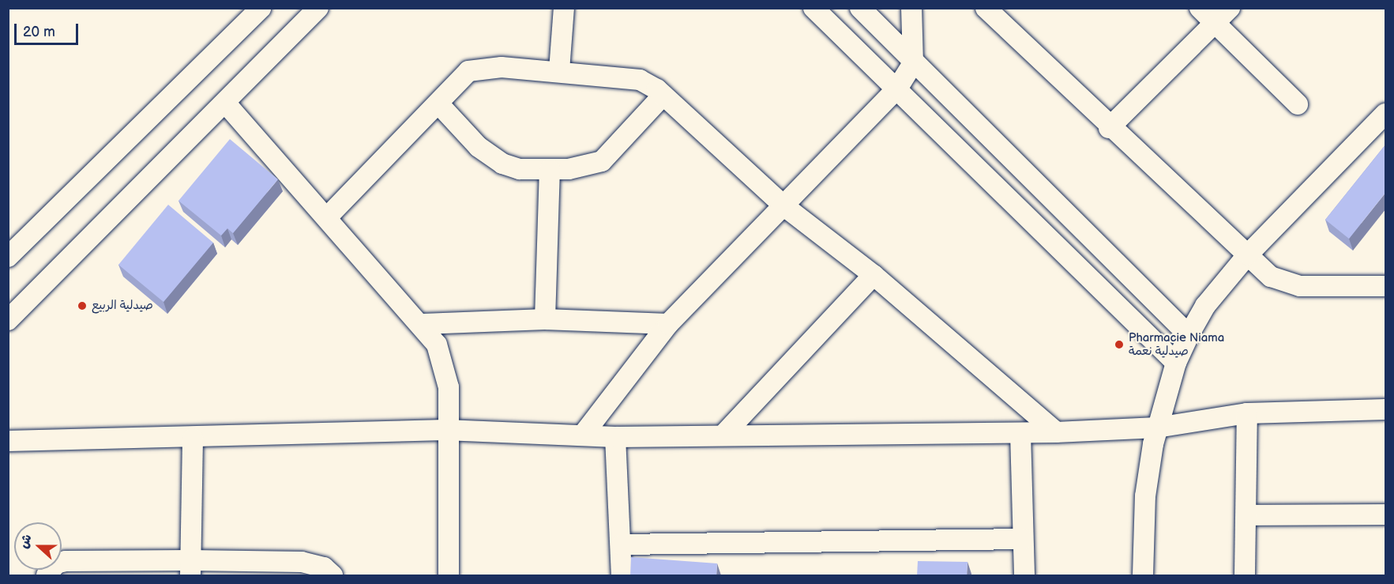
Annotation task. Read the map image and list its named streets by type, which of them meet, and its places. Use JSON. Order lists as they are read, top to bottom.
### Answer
{
  "places": ["صيدلية الربيع", "Pharmacie Niama صيدلية نعمة"],
  "scale_bar": "20 m",
  "north": "left"
}
